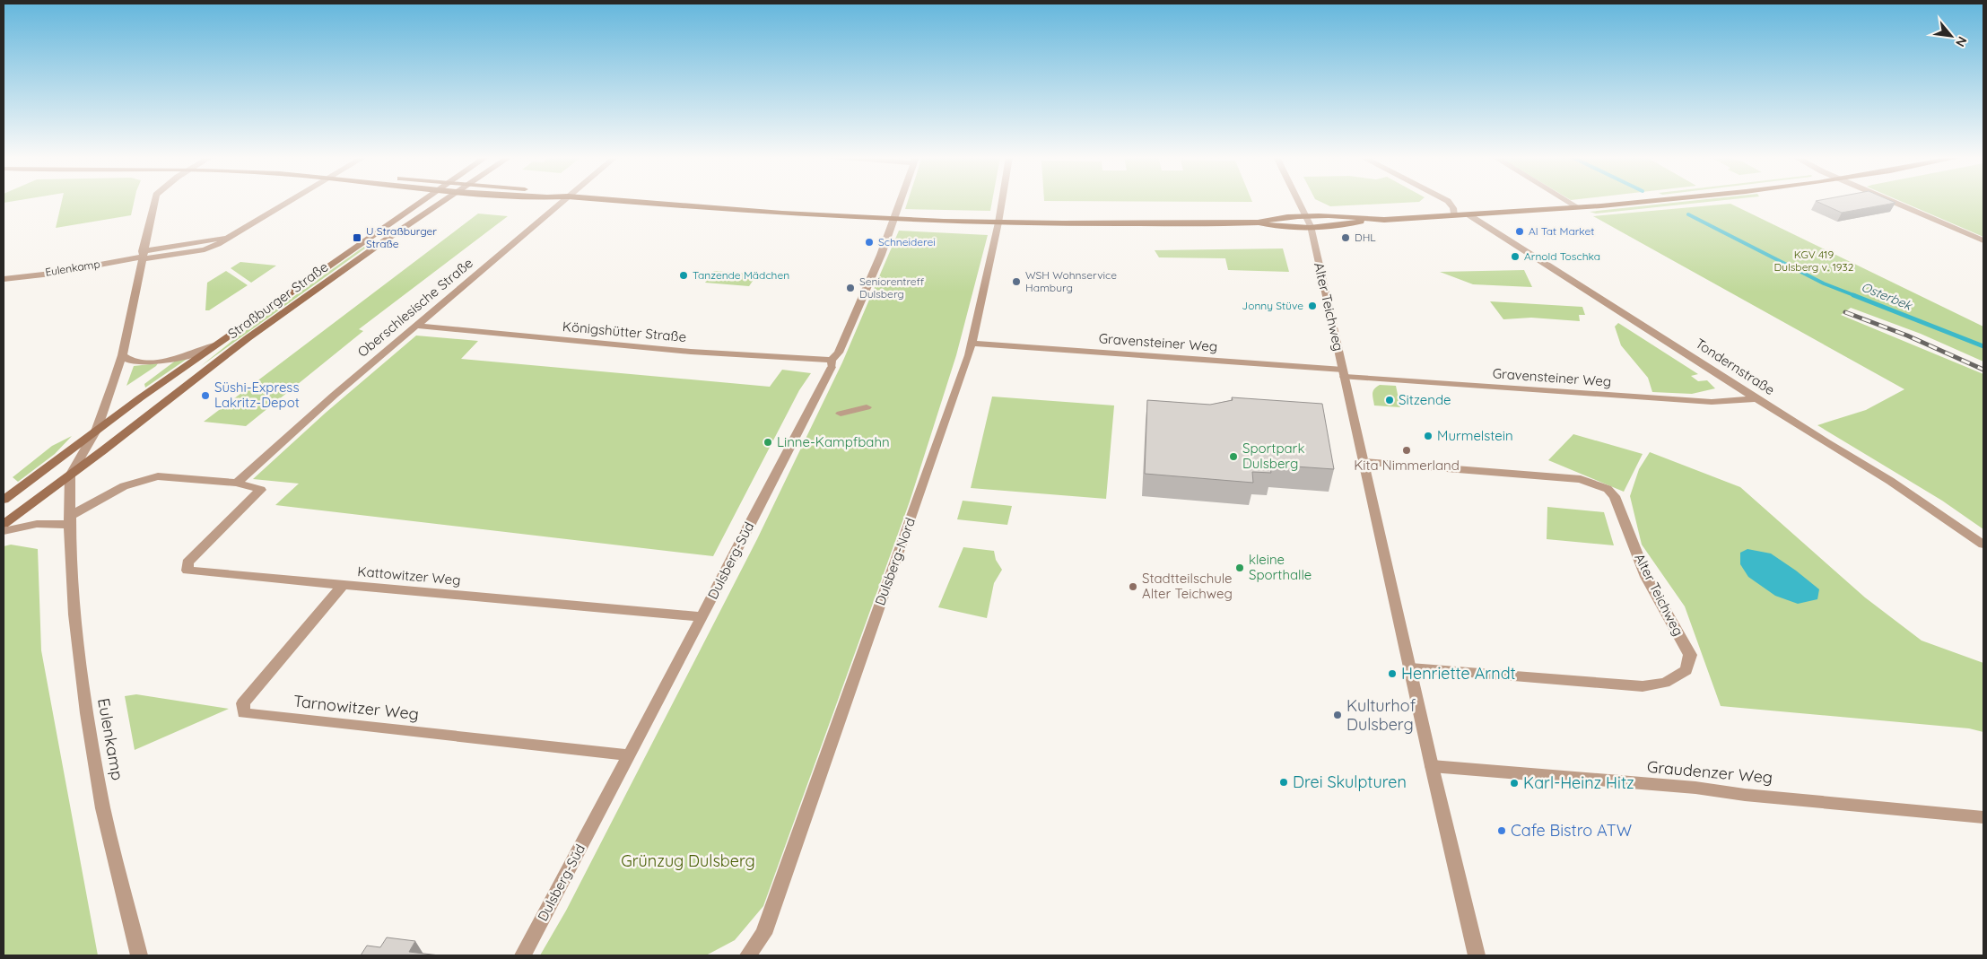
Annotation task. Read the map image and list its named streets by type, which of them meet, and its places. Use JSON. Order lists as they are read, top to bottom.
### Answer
{
  "streets": {
    "main road": ["Straßburger Straße"],
    "street": [
      "Eulenkamp",
      "Alter Teichweg",
      "Oberschlesische Straße",
      "Königshütter Straße",
      "Gravensteiner Weg",
      "Tondernstraße",
      "Dulsberg-Süd",
      "Dulsberg-Nord",
      "Kattowitzer Weg",
      "Tarnowitzer Weg",
      "Graudenzer Weg"
    ]
  },
  "crossings": [
    ["Eulenkamp", "Straßburger Straße"],
    ["Alter Teichweg", "Gravensteiner Weg"],
    ["Alter Teichweg", "Graudenzer Weg"],
    ["Oberschlesische Straße", "Königshütter Straße"],
    ["Oberschlesische Straße", "Kattowitzer Weg"],
    ["Königshütter Straße", "Dulsberg-Süd"],
    ["Gravensteiner Weg", "Tondernstraße"],
    ["Gravensteiner Weg", "Dulsberg-Nord"],
    ["Dulsberg-Süd", "Kattowitzer Weg"],
    ["Dulsberg-Süd", "Tarnowitzer Weg"],
    ["Kattowitzer Weg", "Tarnowitzer Weg"]
  ],
  "water": ["Osterbek"],
  "parks": ["KGV 419 Dulsberg v. 1932", "Grünzug Dulsberg"],
  "places": {
    "other": [
      "Al Tat Market",
      "DHL",
      "Schneiderei",
      "Arnold Toschka",
      "Tanzende Mädchen",
      "WSH Wohnservice Hamburg",
      "Seniorentreff Dulsberg",
      "Jonny Stüve",
      "Süshi-Express Lakritz-Depot",
      "Sitzende",
      "Murmelstein",
      "Linne-Kampfbahn",
      "Kita Nimmerland",
      "Sportpark Dulsberg",
      "kleine Sporthalle",
      "Stadtteilschule Alter Teichweg",
      "Henriette Arndt",
      "Kulturhof Dulsberg",
      "Drei Skulpturen",
      "Karl-Heinz Hitz",
      "Cafe Bistro ATW"
    ],
    "transit": ["U Straßburger Straße"]
  },
  "north": "bottom right"
}
